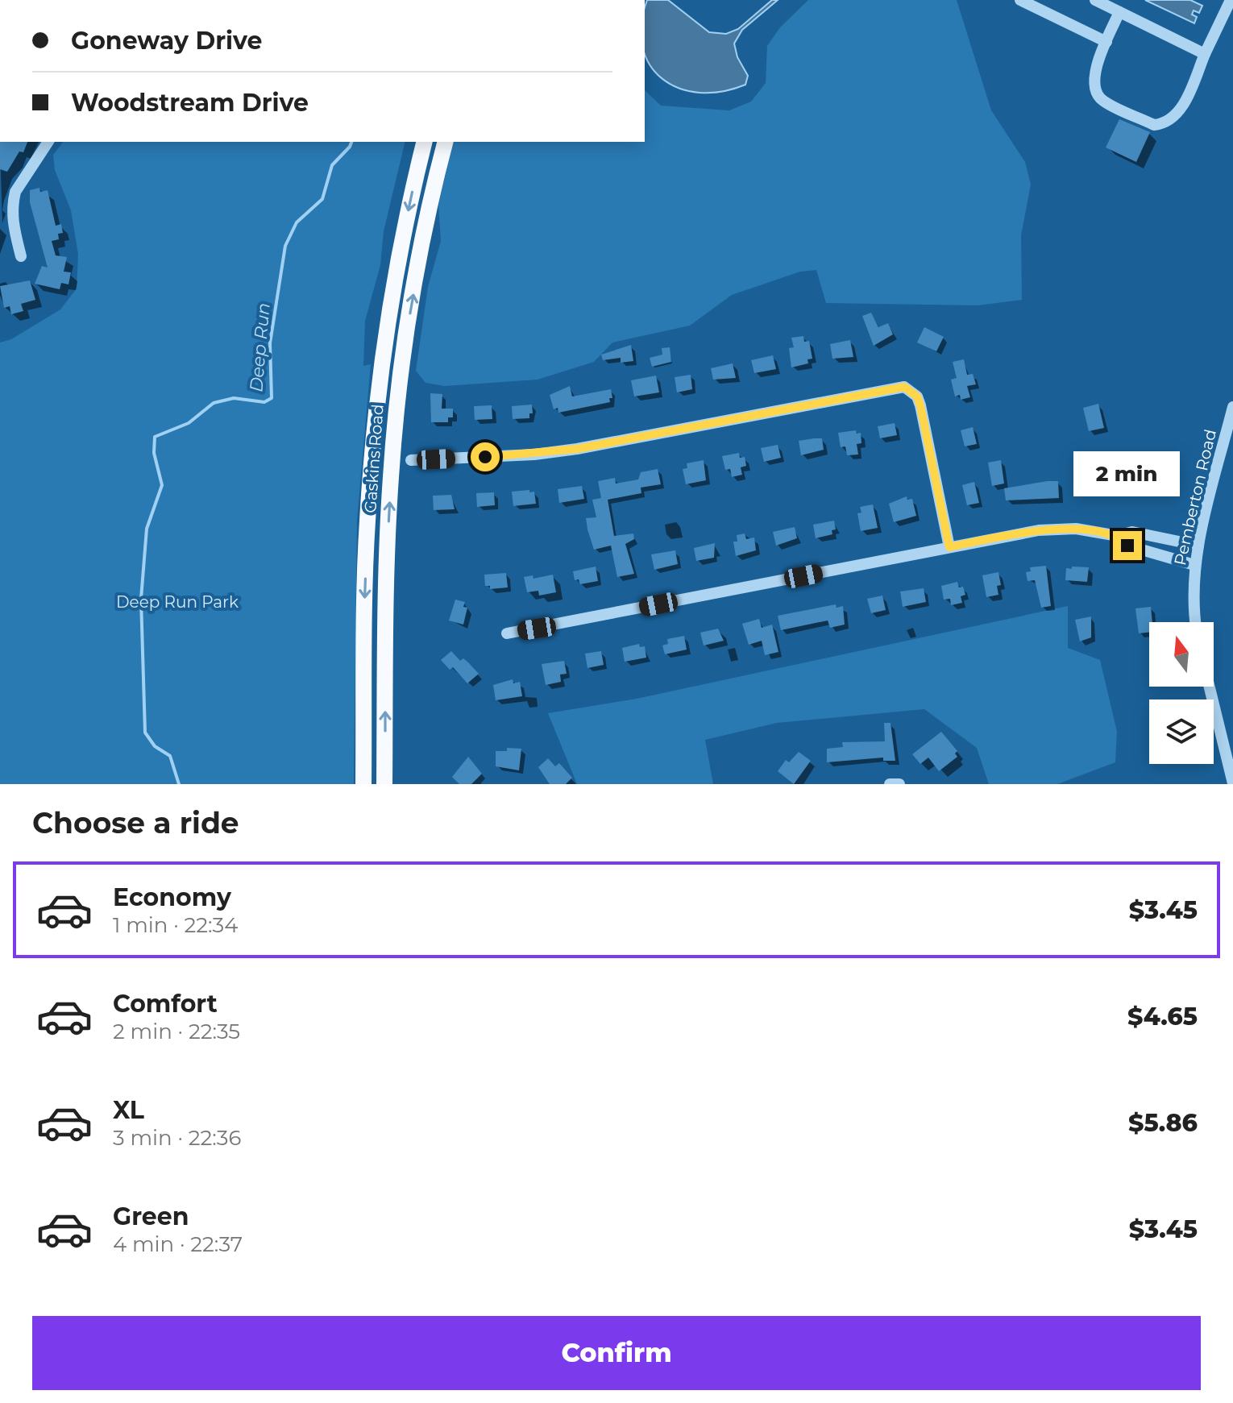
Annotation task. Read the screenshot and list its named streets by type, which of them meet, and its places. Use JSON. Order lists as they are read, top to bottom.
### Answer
{
  "streets": {
    "main road": ["Gaskins Road"],
    "street": ["Pemberton Road"]
  },
  "water": ["Deep Run"],
  "parks": ["Deep Run Park"],
  "north": "top",
  "page": {
    "banner": ["Goneway Drive", "Woodstream Drive"],
    "bubble": "2 min",
    "heading": "Choose a ride",
    "list": [
      {
        "name": "Economy",
        "note": "1 min · 22:34",
        "value": "$3.45"
      },
      {
        "name": "Comfort",
        "note": "2 min · 22:35",
        "value": "$4.65"
      },
      {
        "name": "XL",
        "note": "3 min · 22:36",
        "value": "$5.86"
      },
      {
        "name": "Green",
        "note": "4 min · 22:37",
        "value": "$3.45"
      }
    ],
    "buttons": "Confirm"
  }
}
